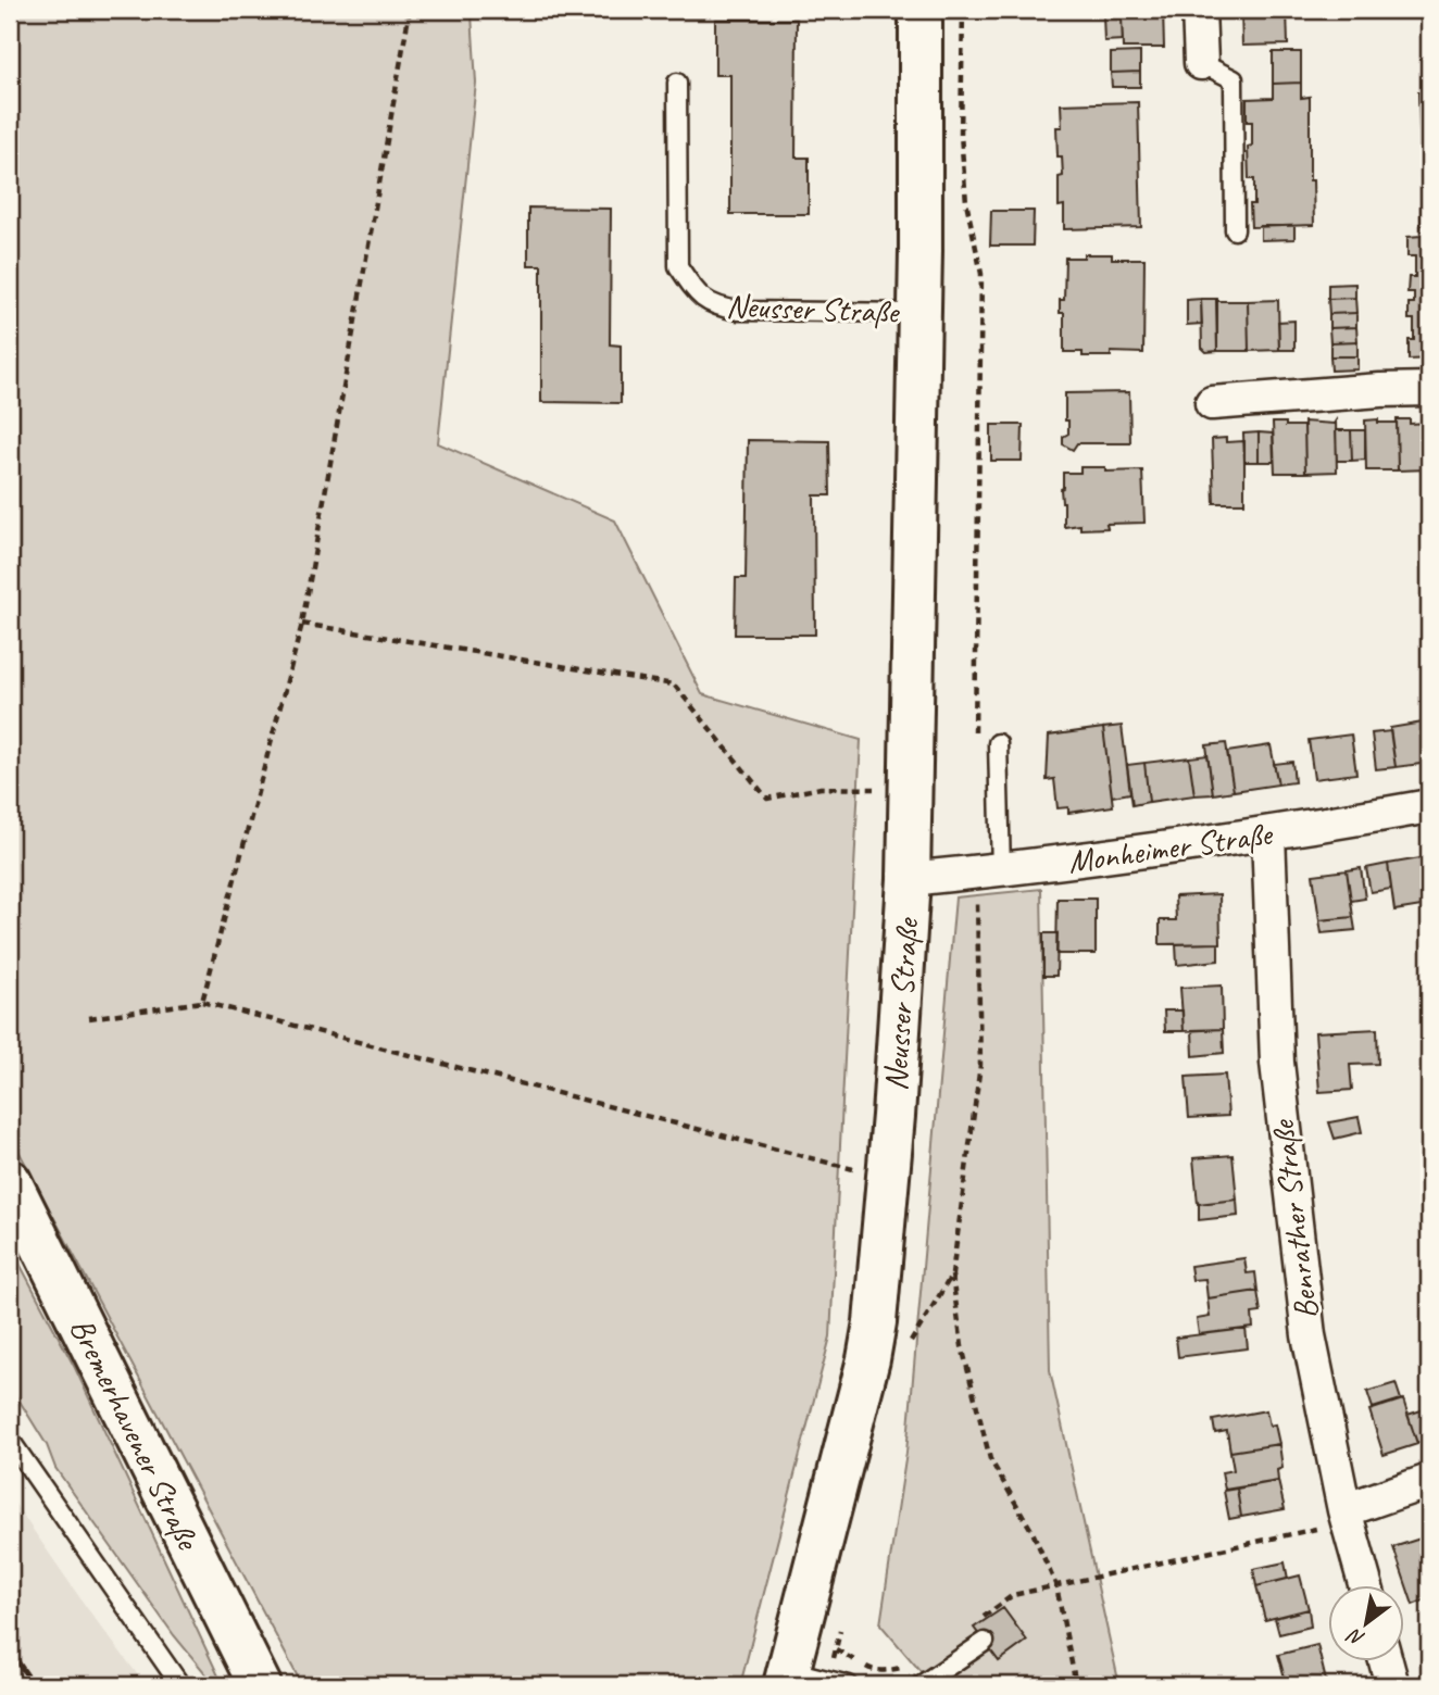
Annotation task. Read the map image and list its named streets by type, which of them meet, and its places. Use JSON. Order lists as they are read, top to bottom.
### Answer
{
  "streets": {
    "main road": ["Neusser Straße", "Bremerhavener Straße"],
    "street": ["Monheimer Straße", "Benrather Straße"]
  },
  "crossings": [
    ["Neusser Straße", "Monheimer Straße"],
    ["Monheimer Straße", "Benrather Straße"]
  ],
  "north": "bottom left"
}
